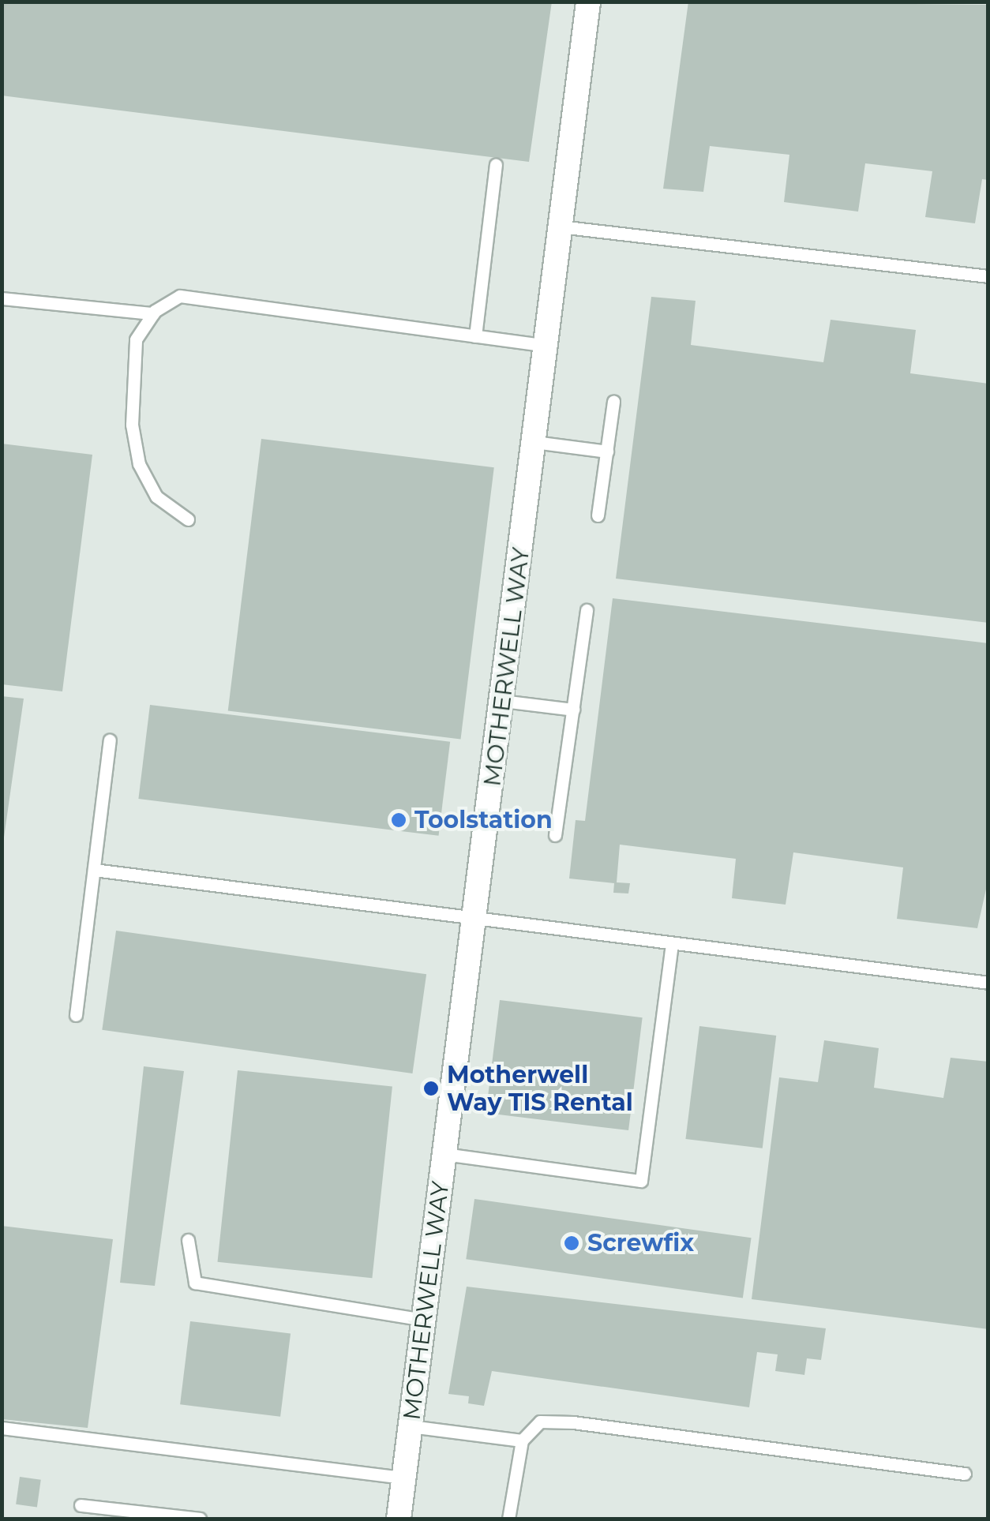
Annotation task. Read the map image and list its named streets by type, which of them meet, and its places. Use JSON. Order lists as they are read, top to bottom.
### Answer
{
  "streets": {
    "street": ["MOTHERWELL WAY"]
  },
  "places": ["Toolstation", "Motherwell Way TIS Rental", "Screwfix"]
}
